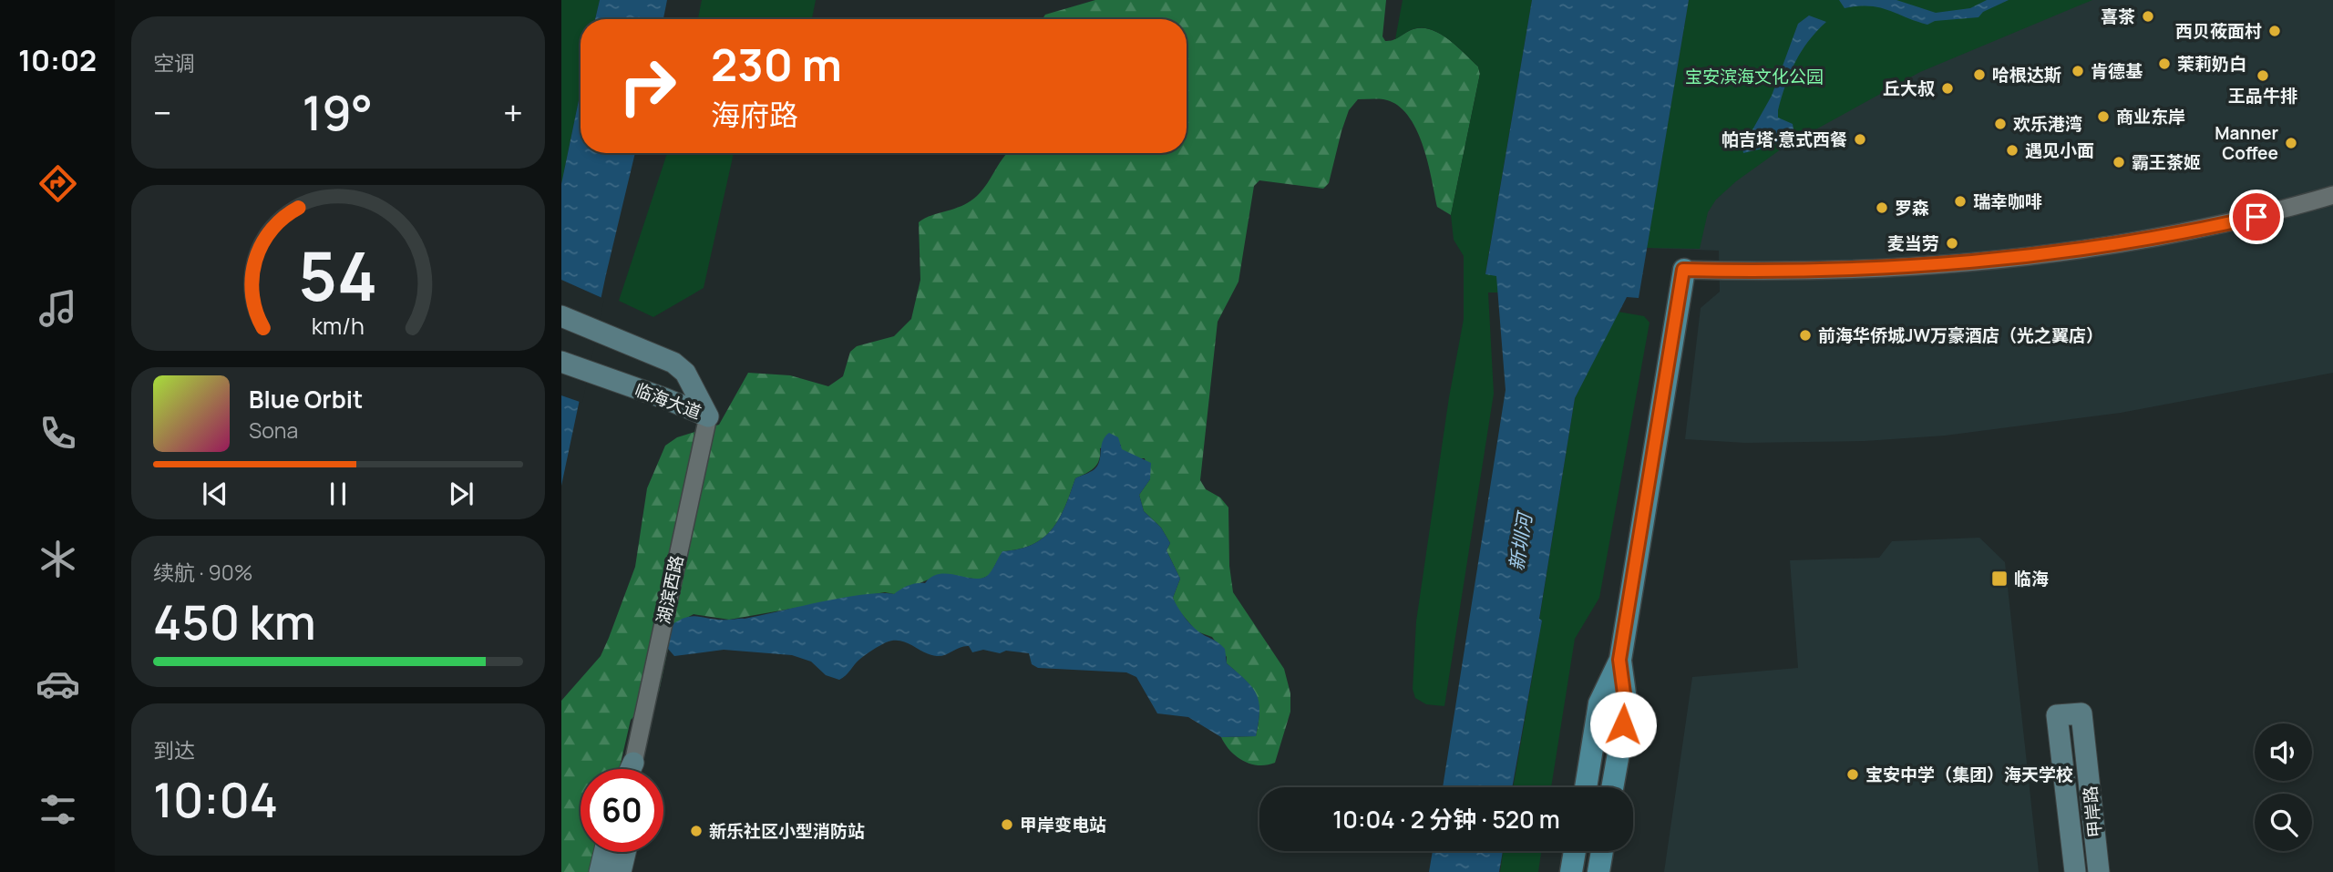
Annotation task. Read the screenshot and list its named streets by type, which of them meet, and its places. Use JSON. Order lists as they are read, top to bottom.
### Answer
{
  "streets": {
    "main road": ["临海大道", "甲岸路"],
    "street": ["湖滨西路"]
  },
  "crossings": [
    ["临海大道", "湖滨西路"]
  ],
  "water": ["新圳河"],
  "parks": ["宝安滨海文化公园"],
  "places": {
    "other": [
      "喜茶",
      "西贝莜面村",
      "茉莉奶白",
      "肯德基",
      "哈根达斯",
      "王品牛排",
      "丘大叔",
      "商业东岸",
      "欢乐港湾",
      "帕吉塔·意式西餐",
      "Manner Coffee",
      "遇见小面",
      "霸王茶姬",
      "瑞幸咖啡",
      "罗森",
      "麦当劳",
      "前海华侨城JW万豪酒店（光之翼店）",
      "宝安中学（集团）海天学校",
      "甲岸变电站",
      "新乐社区小型消防站"
    ],
    "transit": ["临海"]
  },
  "page": {
    "tabs": "10:02",
    "tile": [
      "空调",
      ["续航 · 90%", "450 km"],
      ["到达", "10:04"]
    ],
    "turn": ["230 m", "海府路"],
    "heat": ["−", "19°", "+"],
    "song": ["Blue Orbit", "Sona"],
    "limit": "60",
    "trip": "10:04 · 2 分钟 · 520 m",
    "gauge": ["54", "km/h"]
  }
}
